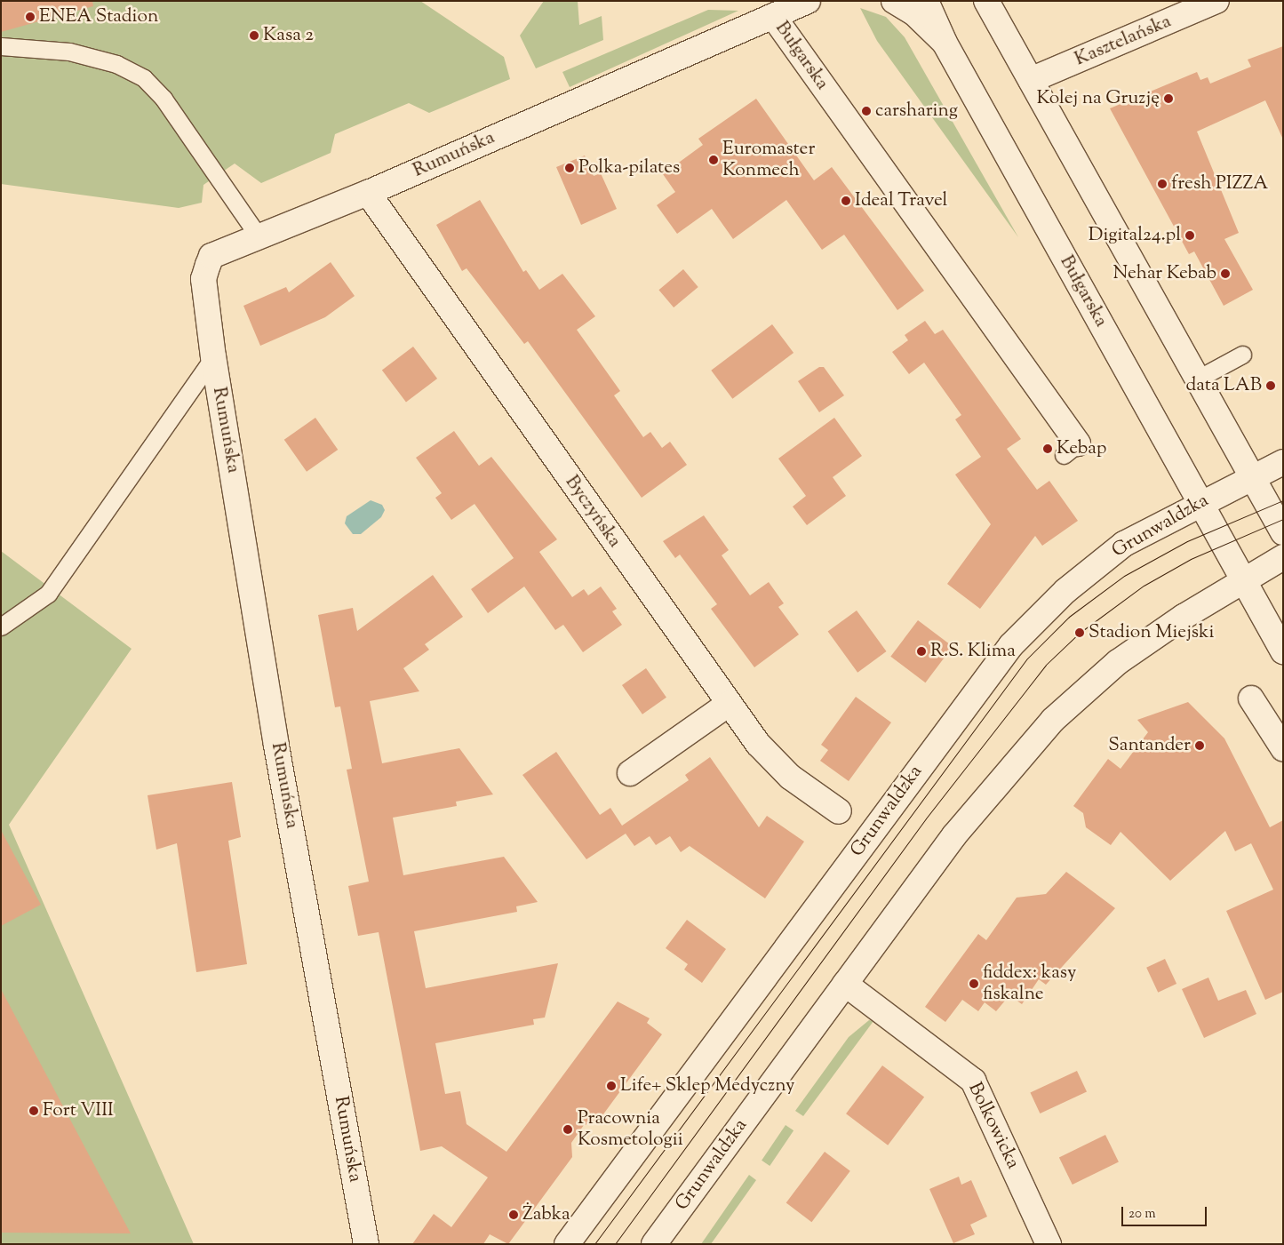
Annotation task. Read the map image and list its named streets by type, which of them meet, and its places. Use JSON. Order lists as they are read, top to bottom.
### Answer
{
  "streets": {
    "street": [
      "Kasztelańska",
      "Bułgarska",
      "Rumuńska",
      "Byczyńska",
      "Grunwaldzka",
      "Bolkowicka"
    ]
  },
  "crossings": [
    ["Bułgarska", "Rumuńska"],
    ["Bułgarska", "Grunwaldzka"],
    ["Rumuńska", "Byczyńska"],
    ["Grunwaldzka", "Bolkowicka"]
  ],
  "places": [
    "ENEA Stadion",
    "Kasa 2",
    "Kolej na Gruzję",
    "carsharing",
    "Euromaster Konmech",
    "Polka-pilates",
    "fresh PIZZA",
    "Ideal Travel",
    "Digital24.pl",
    "Nehar Kebab",
    "data LAB",
    "Kebap",
    "Stadion Miejski",
    "R.S. Klima",
    "Santander",
    "fiddex: kasy fiskalne",
    "Life+ Sklep Medyczny",
    "Fort VIII",
    "Pracownia Kosmetologii",
    "Żabka"
  ],
  "scale_bar": "20 m"
}
